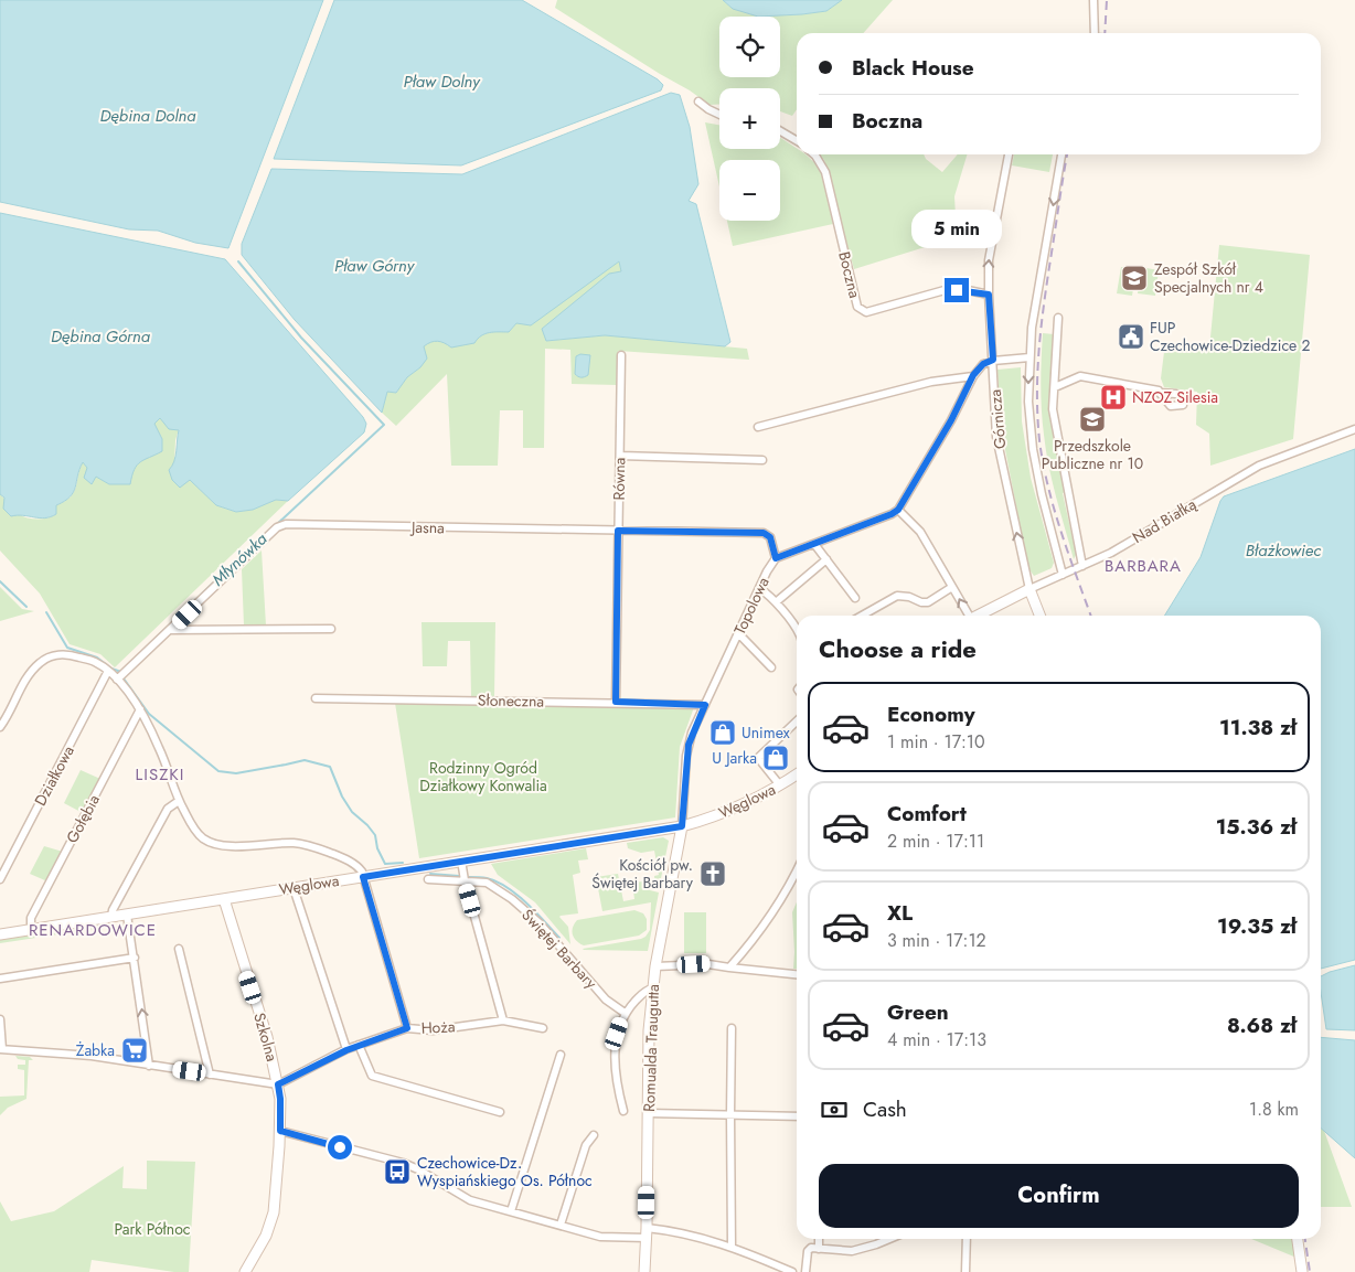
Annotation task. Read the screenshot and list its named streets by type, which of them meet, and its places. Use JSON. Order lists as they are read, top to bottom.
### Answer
{
  "streets": {
    "street": [
      "Boczna",
      "Górnicza",
      "Równa",
      "Nad Białką",
      "Jasna",
      "Topolowa",
      "Słoneczna",
      "Działkowa",
      "Węglowa",
      "Gołębia",
      "Świętej Barbary",
      "Hoża",
      "Szkolna",
      "Romualda Traugutta"
    ]
  },
  "crossings": [
    ["Boczna", "Górnicza"],
    ["Równa", "Jasna"],
    ["Równa", "Słoneczna"],
    ["Jasna", "Topolowa"],
    ["Topolowa", "Słoneczna"],
    ["Topolowa", "Węglowa"],
    ["Topolowa", "Romualda Traugutta"],
    ["Węglowa", "Gołębia"],
    ["Węglowa", "Szkolna"],
    ["Węglowa", "Romualda Traugutta"],
    ["Hoża", "Szkolna"]
  ],
  "districts": ["BARBARA", "LISZKI", "RENARDOWICE"],
  "water": [
    "Pław Dolny",
    "Dębina Dolna",
    "Pław Górny",
    "Dębina Górna",
    "Błażkowiec",
    "Młynówka"
  ],
  "parks": ["Rodzinny Ogród Działkowy Konwalia", "Park Północ"],
  "places": {
    "school or university": ["Zespół Szkół Specjalnych nr 4", "Przedszkole Publiczne nr 10"],
    "public building": ["FUP Czechowice-Dziedzice 2"],
    "hospital": ["NZOZ Silesia"],
    "shop": ["Unimex", "U Jarka"],
    "church": ["Kościół pw. Świętej Barbary"],
    "supermarket": ["Żabka"],
    "bus stop": ["Czechowice-Dz. Wyspiańskiego Os. Północ"]
  },
  "page": {
    "map_buttons": ["+", "−"],
    "banner": ["Black House", "Boczna"],
    "bubble": "5 min",
    "heading": "Choose a ride",
    "list": [
      {
        "name": "Economy",
        "note": "1 min · 17:10",
        "value": "11.38 zł"
      },
      {
        "name": "Comfort",
        "note": "2 min · 17:11",
        "value": "15.36 zł"
      },
      {
        "name": "XL",
        "note": "3 min · 17:12",
        "value": "19.35 zł"
      },
      {
        "name": "Green",
        "note": "4 min · 17:13",
        "value": "8.68 zł"
      }
    ],
    "pay": ["Cash", "1.8 km"],
    "buttons": "Confirm"
  }
}
